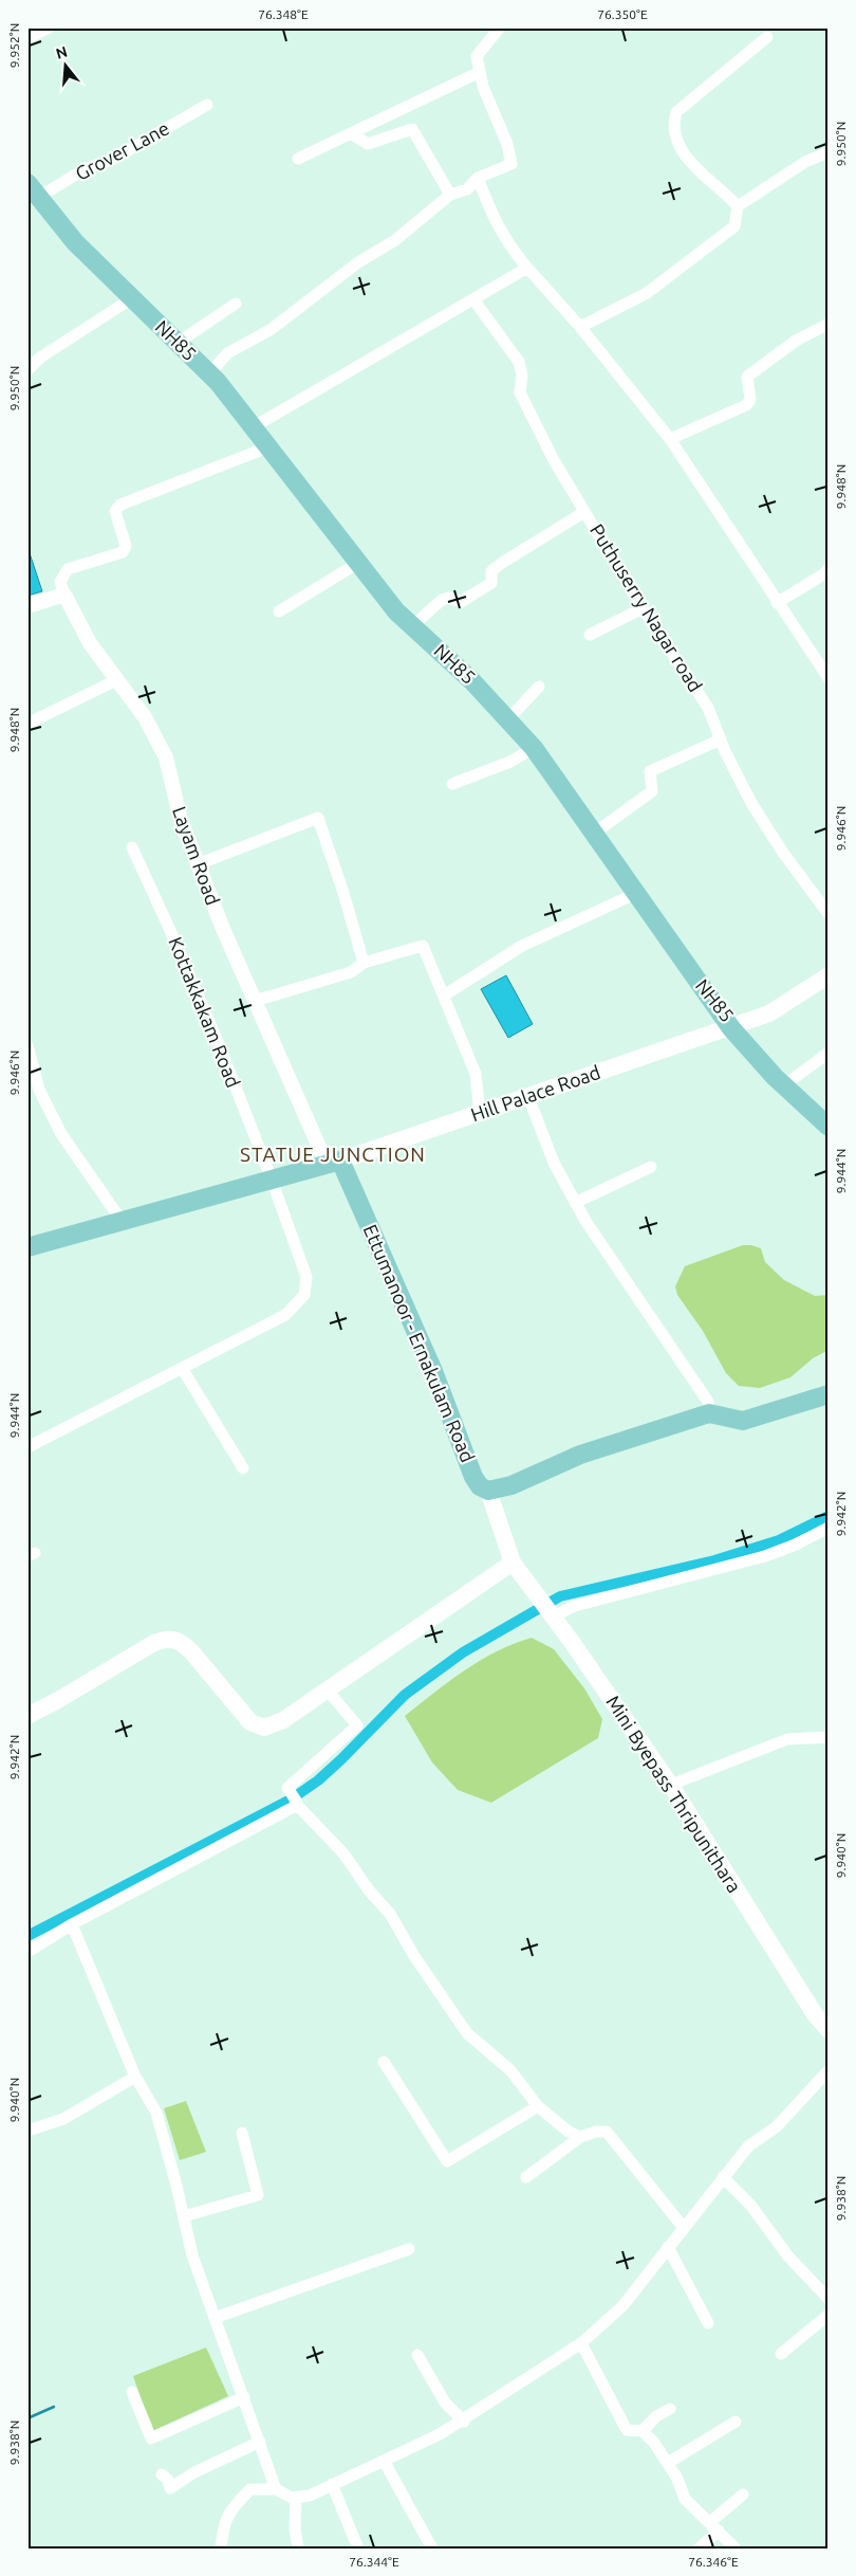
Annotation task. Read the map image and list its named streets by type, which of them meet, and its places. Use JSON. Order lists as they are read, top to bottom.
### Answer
{
  "streets": {
    "main road": [
      "NH85",
      "Hill Palace Road",
      "Ettumanoor - Ernakulam Road",
      "Mini Byepass Thripunithara"
    ],
    "street": [
      "Grover Lane",
      "Puthuserry Nagar road",
      "Layam Road",
      "Kottakkakam Road"
    ]
  },
  "crossings": [
    ["Grover Lane", "NH85"],
    ["NH85", "Hill Palace Road"],
    ["Layam Road", "Hill Palace Road"],
    ["Layam Road", "Ettumanoor - Ernakulam Road"],
    ["Hill Palace Road", "Ettumanoor - Ernakulam Road"],
    ["Ettumanoor - Ernakulam Road", "Mini Byepass Thripunithara"]
  ],
  "districts": ["STATUE JUNCTION"],
  "north": "top",
  "coordinates": [
    "76.348°E",
    "76.350°E",
    "9.952°N",
    "9.950°N",
    "9.948°N",
    "9.946°N",
    "9.944°N",
    "9.942°N",
    "9.940°N",
    "9.938°N",
    "76.344°E",
    "76.346°E"
  ]
}
